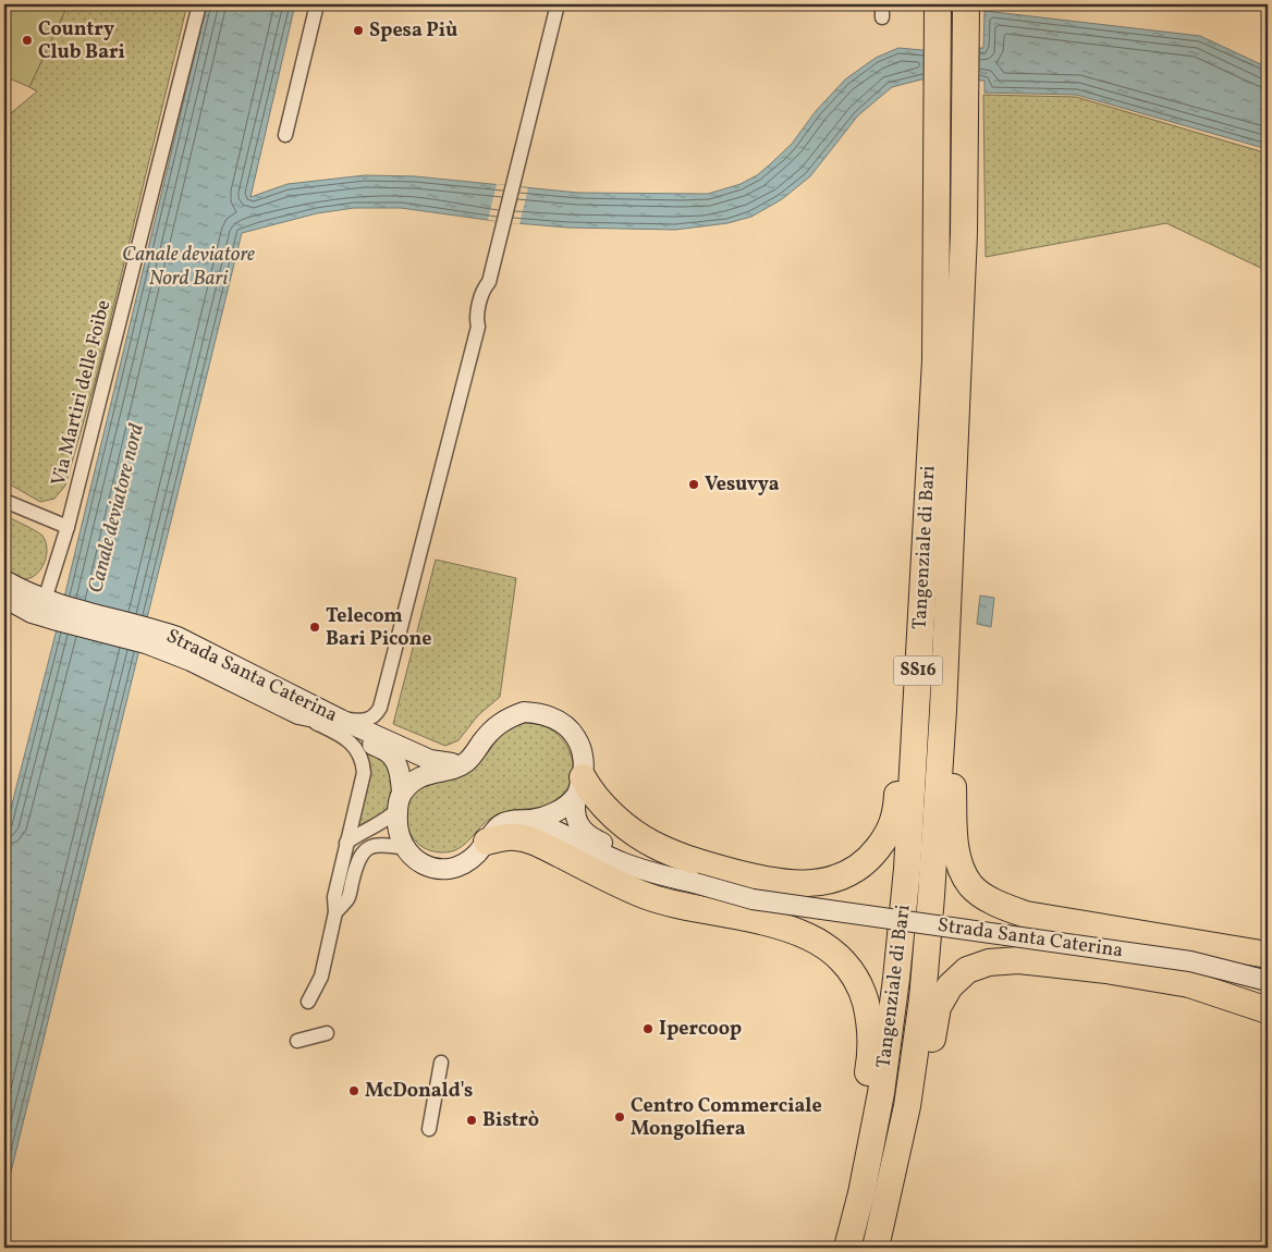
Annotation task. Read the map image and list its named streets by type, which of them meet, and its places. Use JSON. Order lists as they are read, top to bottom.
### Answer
{
  "streets": {
    "highway": ["Tangenziale di Bari", "SS16"],
    "street": ["Via Martiri delle Foibe", "Strada Santa Caterina"]
  },
  "crossings": [
    ["Via Martiri delle Foibe", "Strada Santa Caterina"]
  ],
  "water": ["Canale deviatore Nord Bari", "Canale deviatore nord"],
  "places": [
    "Spesa Più",
    "Country Club Bari",
    "Vesuvya",
    "Telecom Bari Picone",
    "Ipercoop",
    "McDonald's",
    "Centro Commerciale Mongolfiera",
    "Bistrò"
  ]
}
